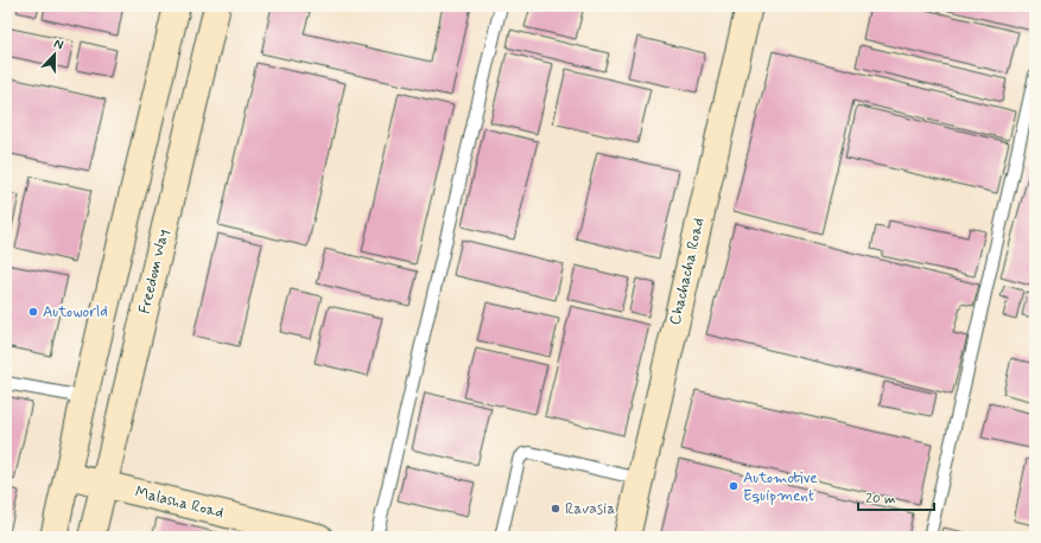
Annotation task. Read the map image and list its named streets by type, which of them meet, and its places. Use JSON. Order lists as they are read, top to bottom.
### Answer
{
  "streets": {
    "main road": ["Freedom Way", "Chachacha Road", "Malasha Road"]
  },
  "crossings": [
    ["Freedom Way", "Malasha Road"]
  ],
  "places": ["Autoworld", "Automotive Equipment", "Ravasia"],
  "scale_bar": "20 m",
  "north": "top"
}
